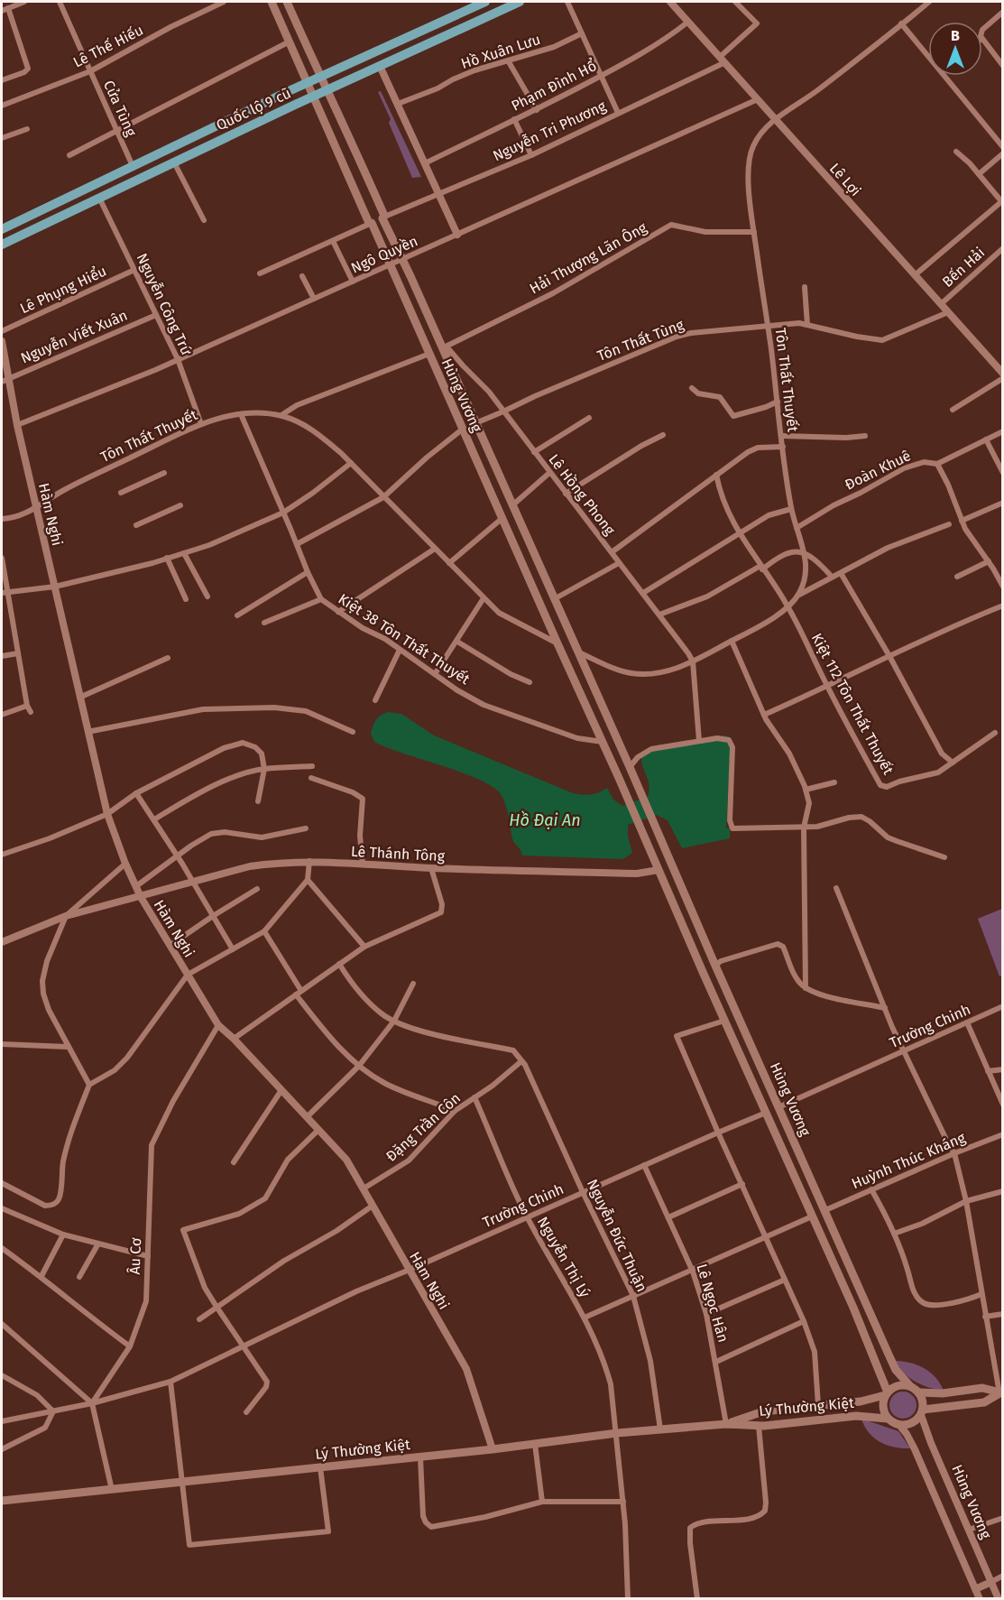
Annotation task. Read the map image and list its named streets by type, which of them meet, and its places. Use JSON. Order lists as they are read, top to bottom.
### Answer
{
  "streets": {
    "main road": ["Quốc lộ 9 cũ", "Hùng Vương", "Lý Thường Kiệt"],
    "street": [
      "Lê Thế Hiếu",
      "Hồ Xuân Lưu",
      "Phạm Đình Hổ",
      "Cửa Tùng",
      "Nguyễn Tri Phương",
      "Lê Lợi",
      "Ngô Quyền",
      "Hải Thượng Lãn Ông",
      "Bến Hải",
      "Lê Phụng Hiểu",
      "Nguyễn Công Trứ",
      "Nguyễn Viết Xuân",
      "Tôn Thất Tùng",
      "Tôn Thất Thuyết",
      "Đoàn Khuê",
      "Lê Hồng Phong",
      "Hàm Nghi",
      "Kiệt 38 Tôn Thất Thuyết",
      "Kiệt 112 Tôn Thất Thuyết",
      "Lê Thánh Tông",
      "Trường Chinh",
      "Đặng Trần Côn",
      "Huỳnh Thúc Kháng",
      "Nguyễn Đức Thuận",
      "Âu Cơ",
      "Nguyễn Thị Lý",
      "Lê Ngọc Hân"
    ]
  },
  "crossings": [
    ["Lê Thế Hiếu", "Cửa Tùng"],
    ["Phạm Đình Hổ", "Lê Lợi"],
    ["Cửa Tùng", "Quốc lộ 9 cũ"],
    ["Quốc lộ 9 cũ", "Nguyễn Công Trứ"],
    ["Quốc lộ 9 cũ", "Hùng Vương"],
    ["Nguyễn Tri Phương", "Lê Lợi"],
    ["Nguyễn Tri Phương", "Hùng Vương"],
    ["Lê Lợi", "Ngô Quyền"],
    ["Lê Lợi", "Bến Hải"],
    ["Lê Lợi", "Tôn Thất Tùng"],
    ["Lê Lợi", "Tôn Thất Thuyết"],
    ["Ngô Quyền", "Nguyễn Công Trứ"],
    ["Ngô Quyền", "Hùng Vương"],
    ["Ngô Quyền", "Hàm Nghi"],
    ["Hải Thượng Lãn Ông", "Tôn Thất Thuyết"],
    ["Hải Thượng Lãn Ông", "Hùng Vương"],
    ["Hải Thượng Lãn Ông", "Lê Hồng Phong"],
    ["Lê Phụng Hiểu", "Nguyễn Công Trứ"],
    ["Nguyễn Công Trứ", "Nguyễn Viết Xuân"],
    ["Nguyễn Công Trứ", "Tôn Thất Thuyết"],
    ["Nguyễn Viết Xuân", "Hàm Nghi"],
    ["Tôn Thất Tùng", "Tôn Thất Thuyết"],
    ["Tôn Thất Tùng", "Hùng Vương"],
    ["Tôn Thất Tùng", "Lê Hồng Phong"],
    ["Tôn Thất Thuyết", "Hùng Vương"],
    ["Tôn Thất Thuyết", "Đoàn Khuê"],
    ["Tôn Thất Thuyết", "Lê Hồng Phong"],
    ["Tôn Thất Thuyết", "Hàm Nghi"],
    ["Tôn Thất Thuyết", "Kiệt 38 Tôn Thất Thuyết"],
    ["Tôn Thất Thuyết", "Kiệt 112 Tôn Thất Thuyết"],
    ["Hùng Vương", "Lê Hồng Phong"],
    ["Hùng Vương", "Kiệt 38 Tôn Thất Thuyết"],
    ["Hùng Vương", "Lê Thánh Tông"],
    ["Hùng Vương", "Trường Chinh"],
    ["Hùng Vương", "Huỳnh Thúc Kháng"],
    ["Hùng Vương", "Lý Thường Kiệt"],
    ["Hàm Nghi", "Lê Thánh Tông"],
    ["Hàm Nghi", "Trường Chinh"],
    ["Hàm Nghi", "Đặng Trần Côn"],
    ["Hàm Nghi", "Âu Cơ"],
    ["Hàm Nghi", "Lý Thường Kiệt"],
    ["Trường Chinh", "Nguyễn Đức Thuận"],
    ["Trường Chinh", "Âu Cơ"],
    ["Trường Chinh", "Nguyễn Thị Lý"],
    ["Trường Chinh", "Lê Ngọc Hân"],
    ["Đặng Trần Côn", "Nguyễn Đức Thuận"],
    ["Đặng Trần Côn", "Nguyễn Thị Lý"],
    ["Nguyễn Đức Thuận", "Lý Thường Kiệt"],
    ["Nguyễn Thị Lý", "Lý Thường Kiệt"],
    ["Lê Ngọc Hân", "Lý Thường Kiệt"]
  ],
  "water": ["Hồ Đại An"],
  "north": "top"
}
